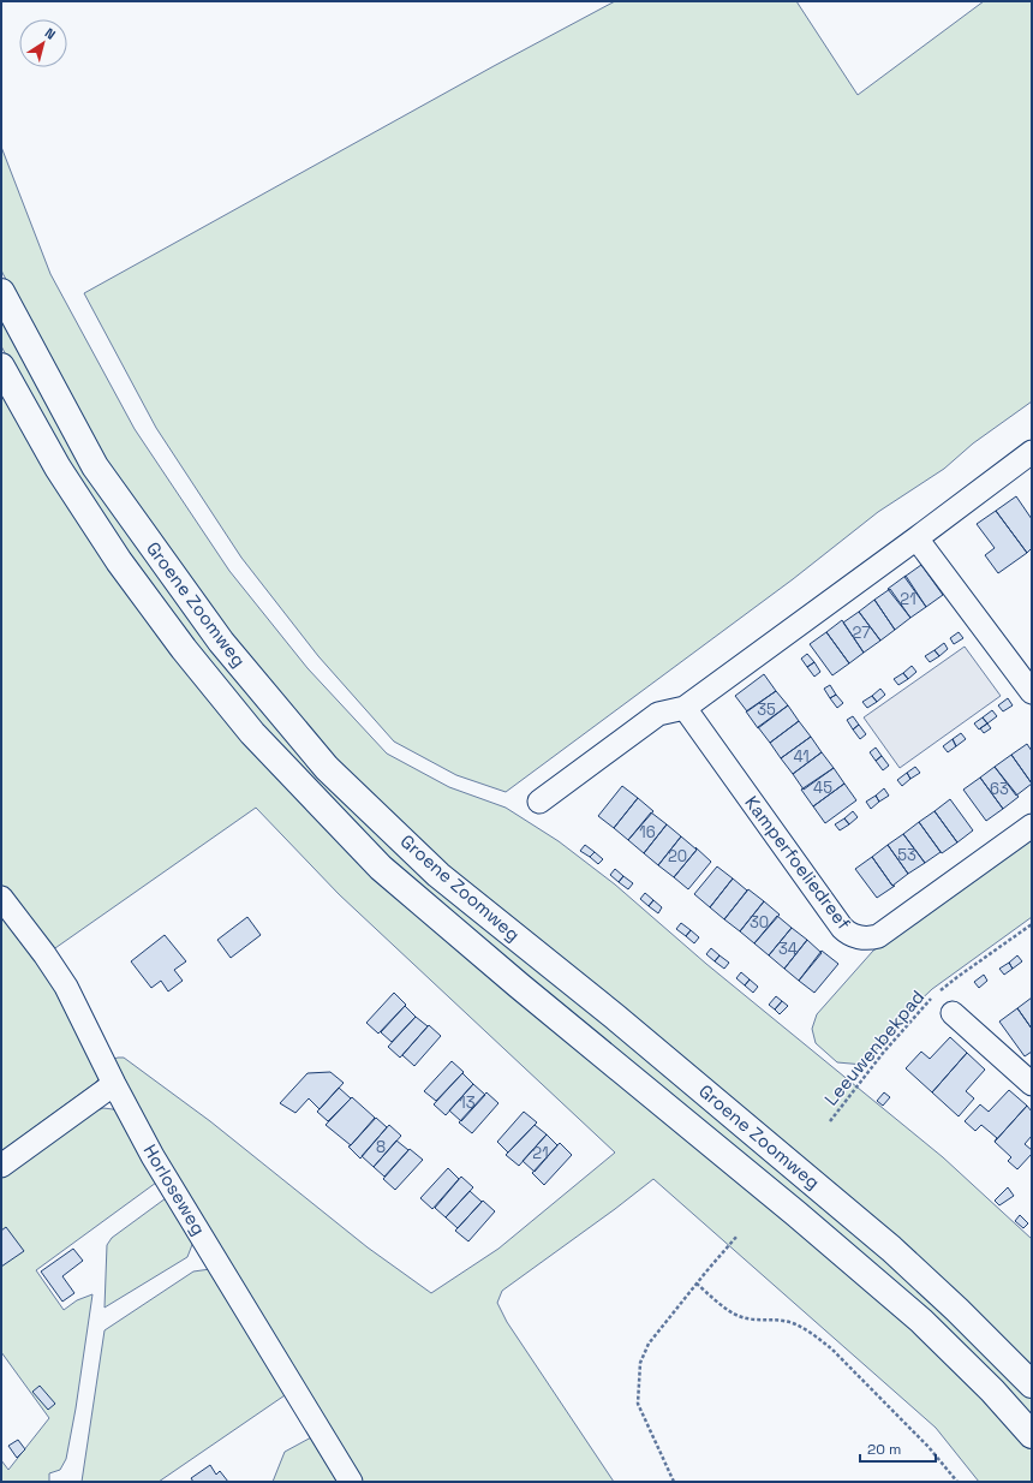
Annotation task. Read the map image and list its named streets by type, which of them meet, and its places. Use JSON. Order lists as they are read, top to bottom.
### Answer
{
  "streets": {
    "main road": ["Groene Zoomweg"],
    "street": ["Kamperfoeliedreef", "Horloseweg"],
    "path": ["Leeuwenbekpad"]
  },
  "house_numbers": [
    "21",
    "27",
    "35",
    "41",
    "45",
    "63",
    "16",
    "53",
    "20",
    "30",
    "34",
    "13",
    "8",
    "21"
  ],
  "scale_bar": "20 m",
  "north": "top right"
}
